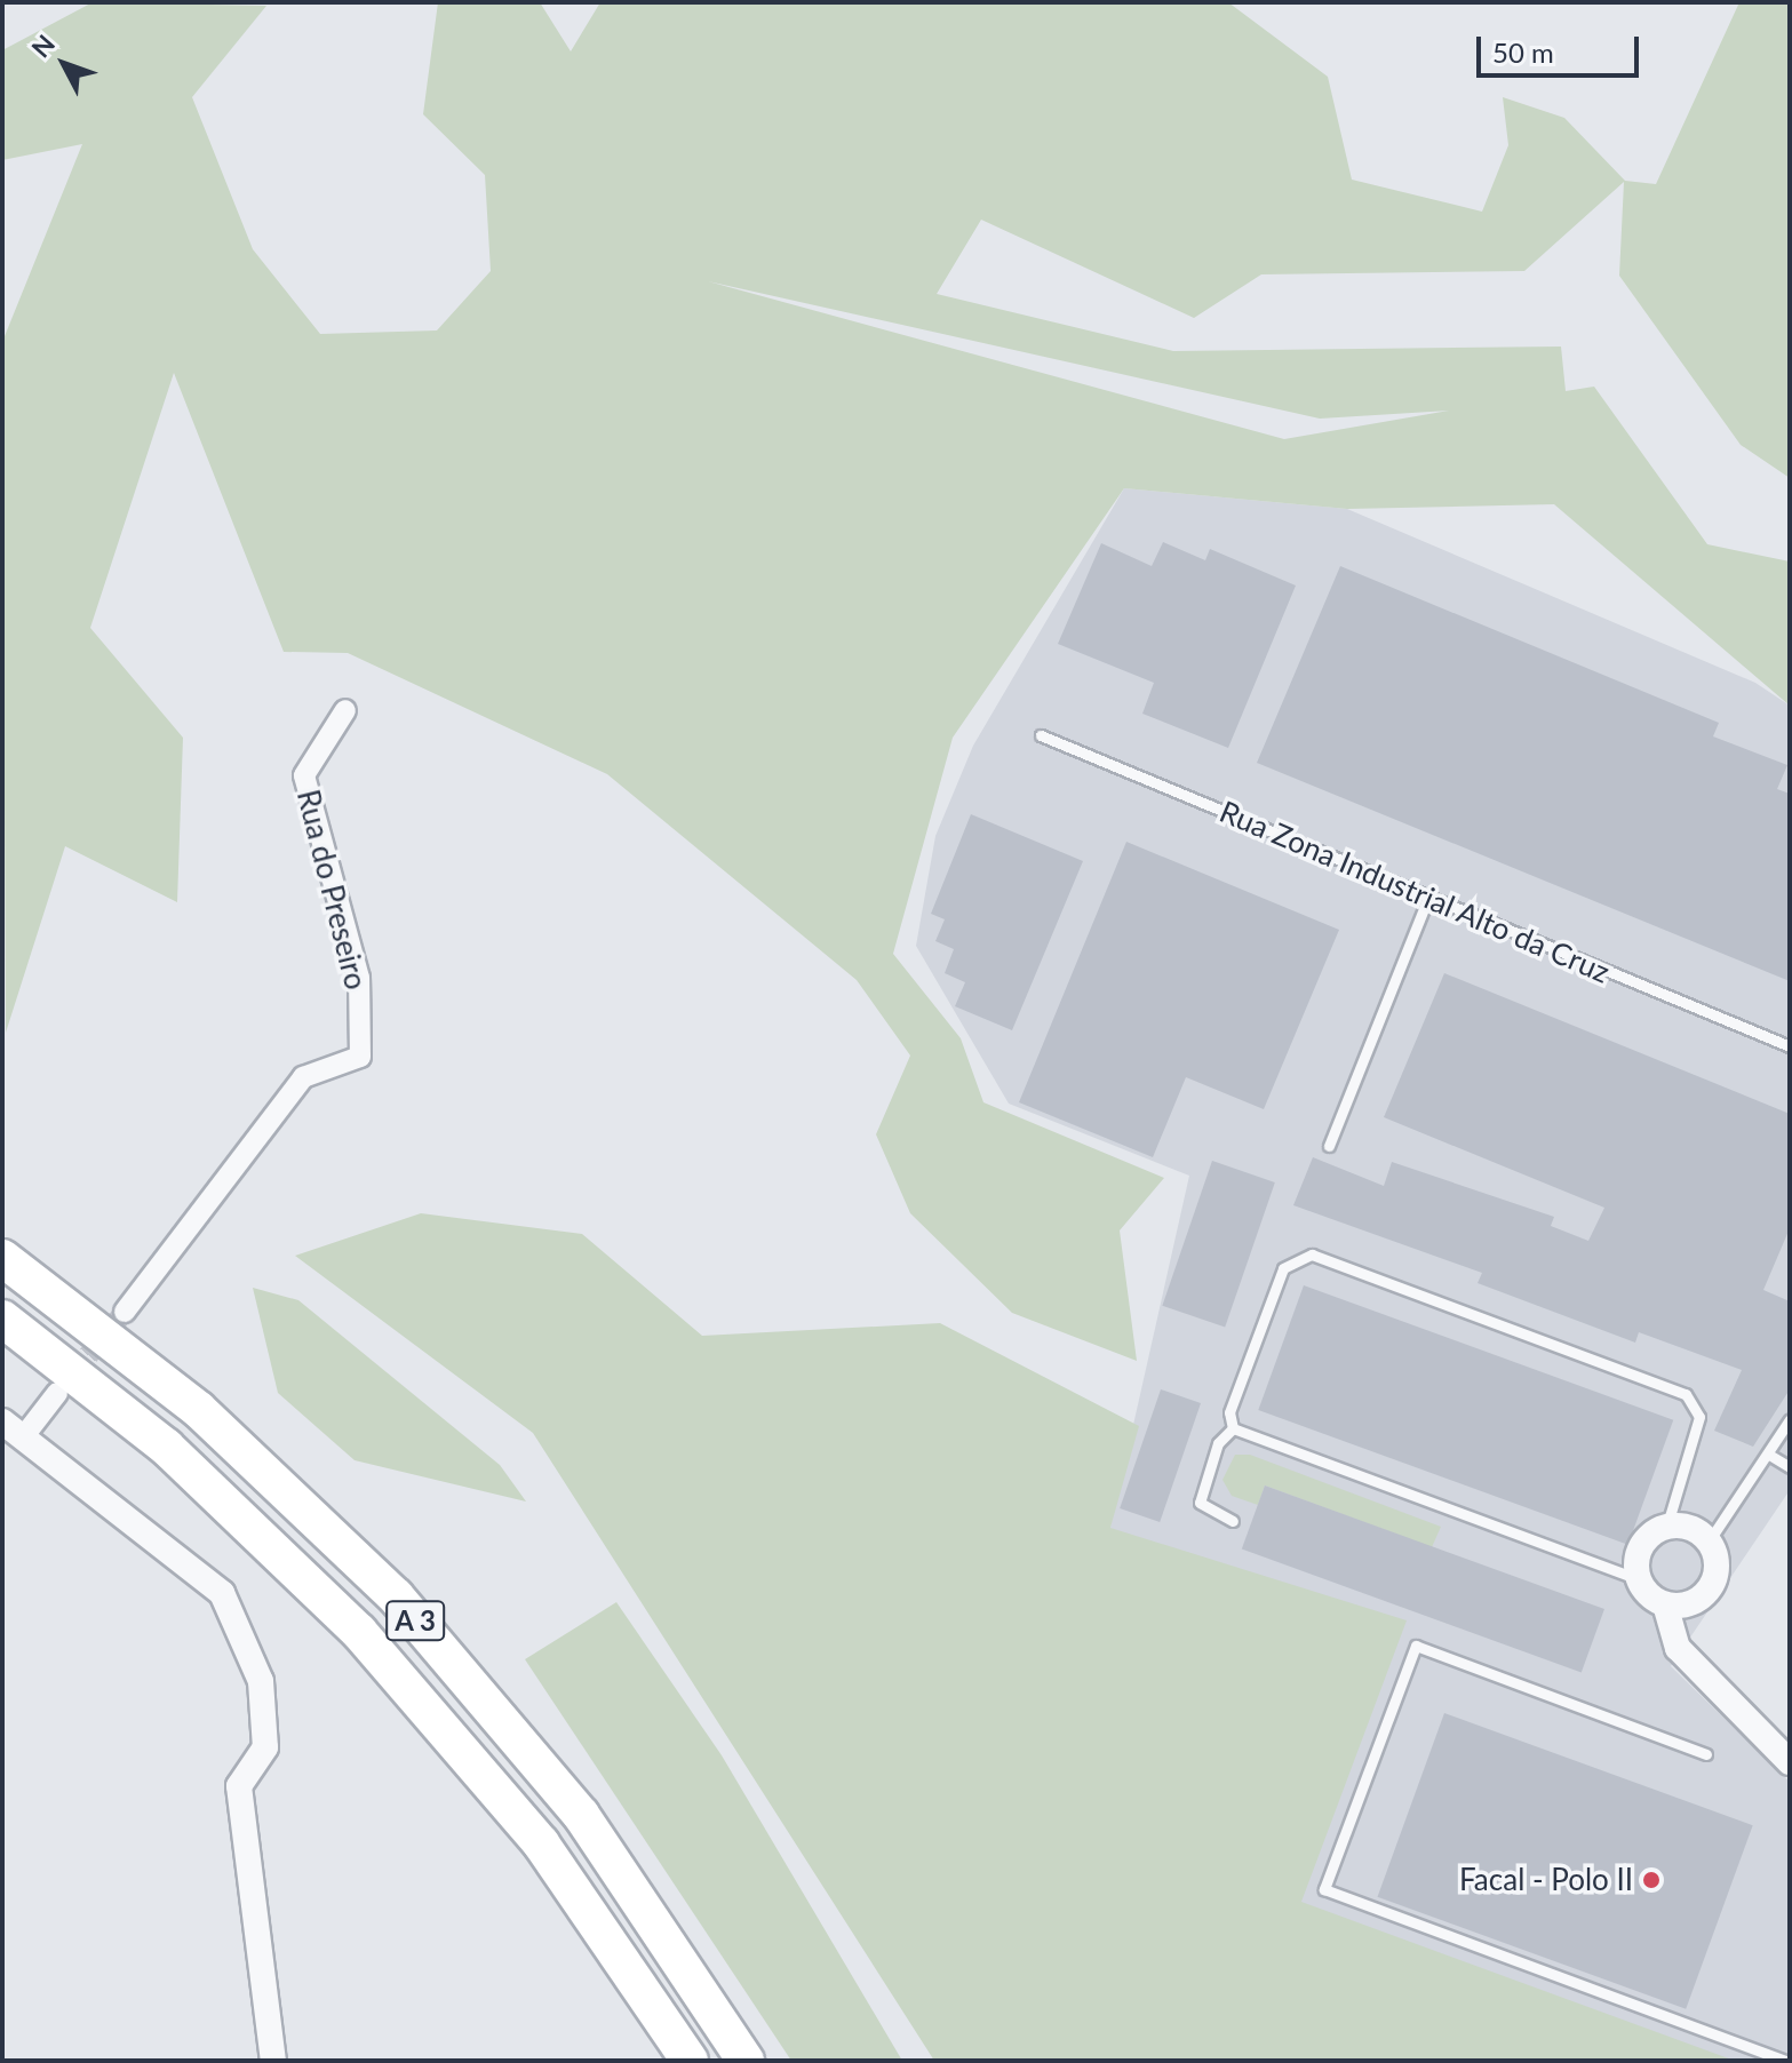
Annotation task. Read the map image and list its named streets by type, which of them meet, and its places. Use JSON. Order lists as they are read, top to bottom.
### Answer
{
  "streets": {
    "highway": ["A 3"],
    "street": ["Rua do Preseiro"],
    "lane": ["Rua Zona Industrial Alto da Cruz"]
  },
  "places": ["Facal - Polo II"],
  "scale_bar": "50 m",
  "north": "top left"
}
